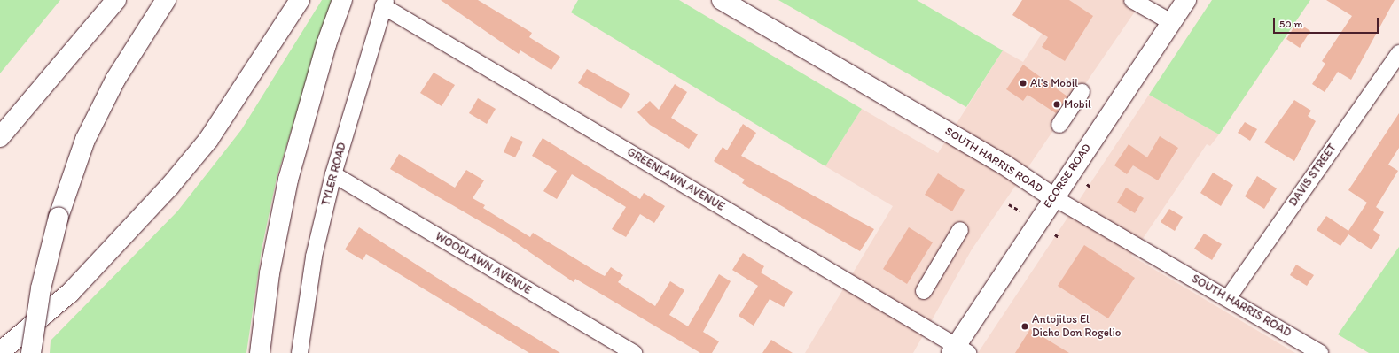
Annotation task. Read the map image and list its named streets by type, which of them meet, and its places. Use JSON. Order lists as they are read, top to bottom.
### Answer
{
  "streets": {
    "main road": ["SOUTH HARRIS ROAD", "ECORSE ROAD"],
    "street": [
      "TYLER ROAD",
      "DAVIS STREET",
      "GREENLAWN AVENUE",
      "WOODLAWN AVENUE"
    ]
  },
  "crossings": [
    ["SOUTH HARRIS ROAD", "DAVIS STREET"],
    ["SOUTH HARRIS ROAD", "ECORSE ROAD"],
    ["TYLER ROAD", "GREENLAWN AVENUE"],
    ["TYLER ROAD", "WOODLAWN AVENUE"],
    ["ECORSE ROAD", "GREENLAWN AVENUE"]
  ],
  "places": ["Al's Mobil", "Mobil", "Antojitos El Dicho Don Rogelio"],
  "scale_bar": "50 m"
}
